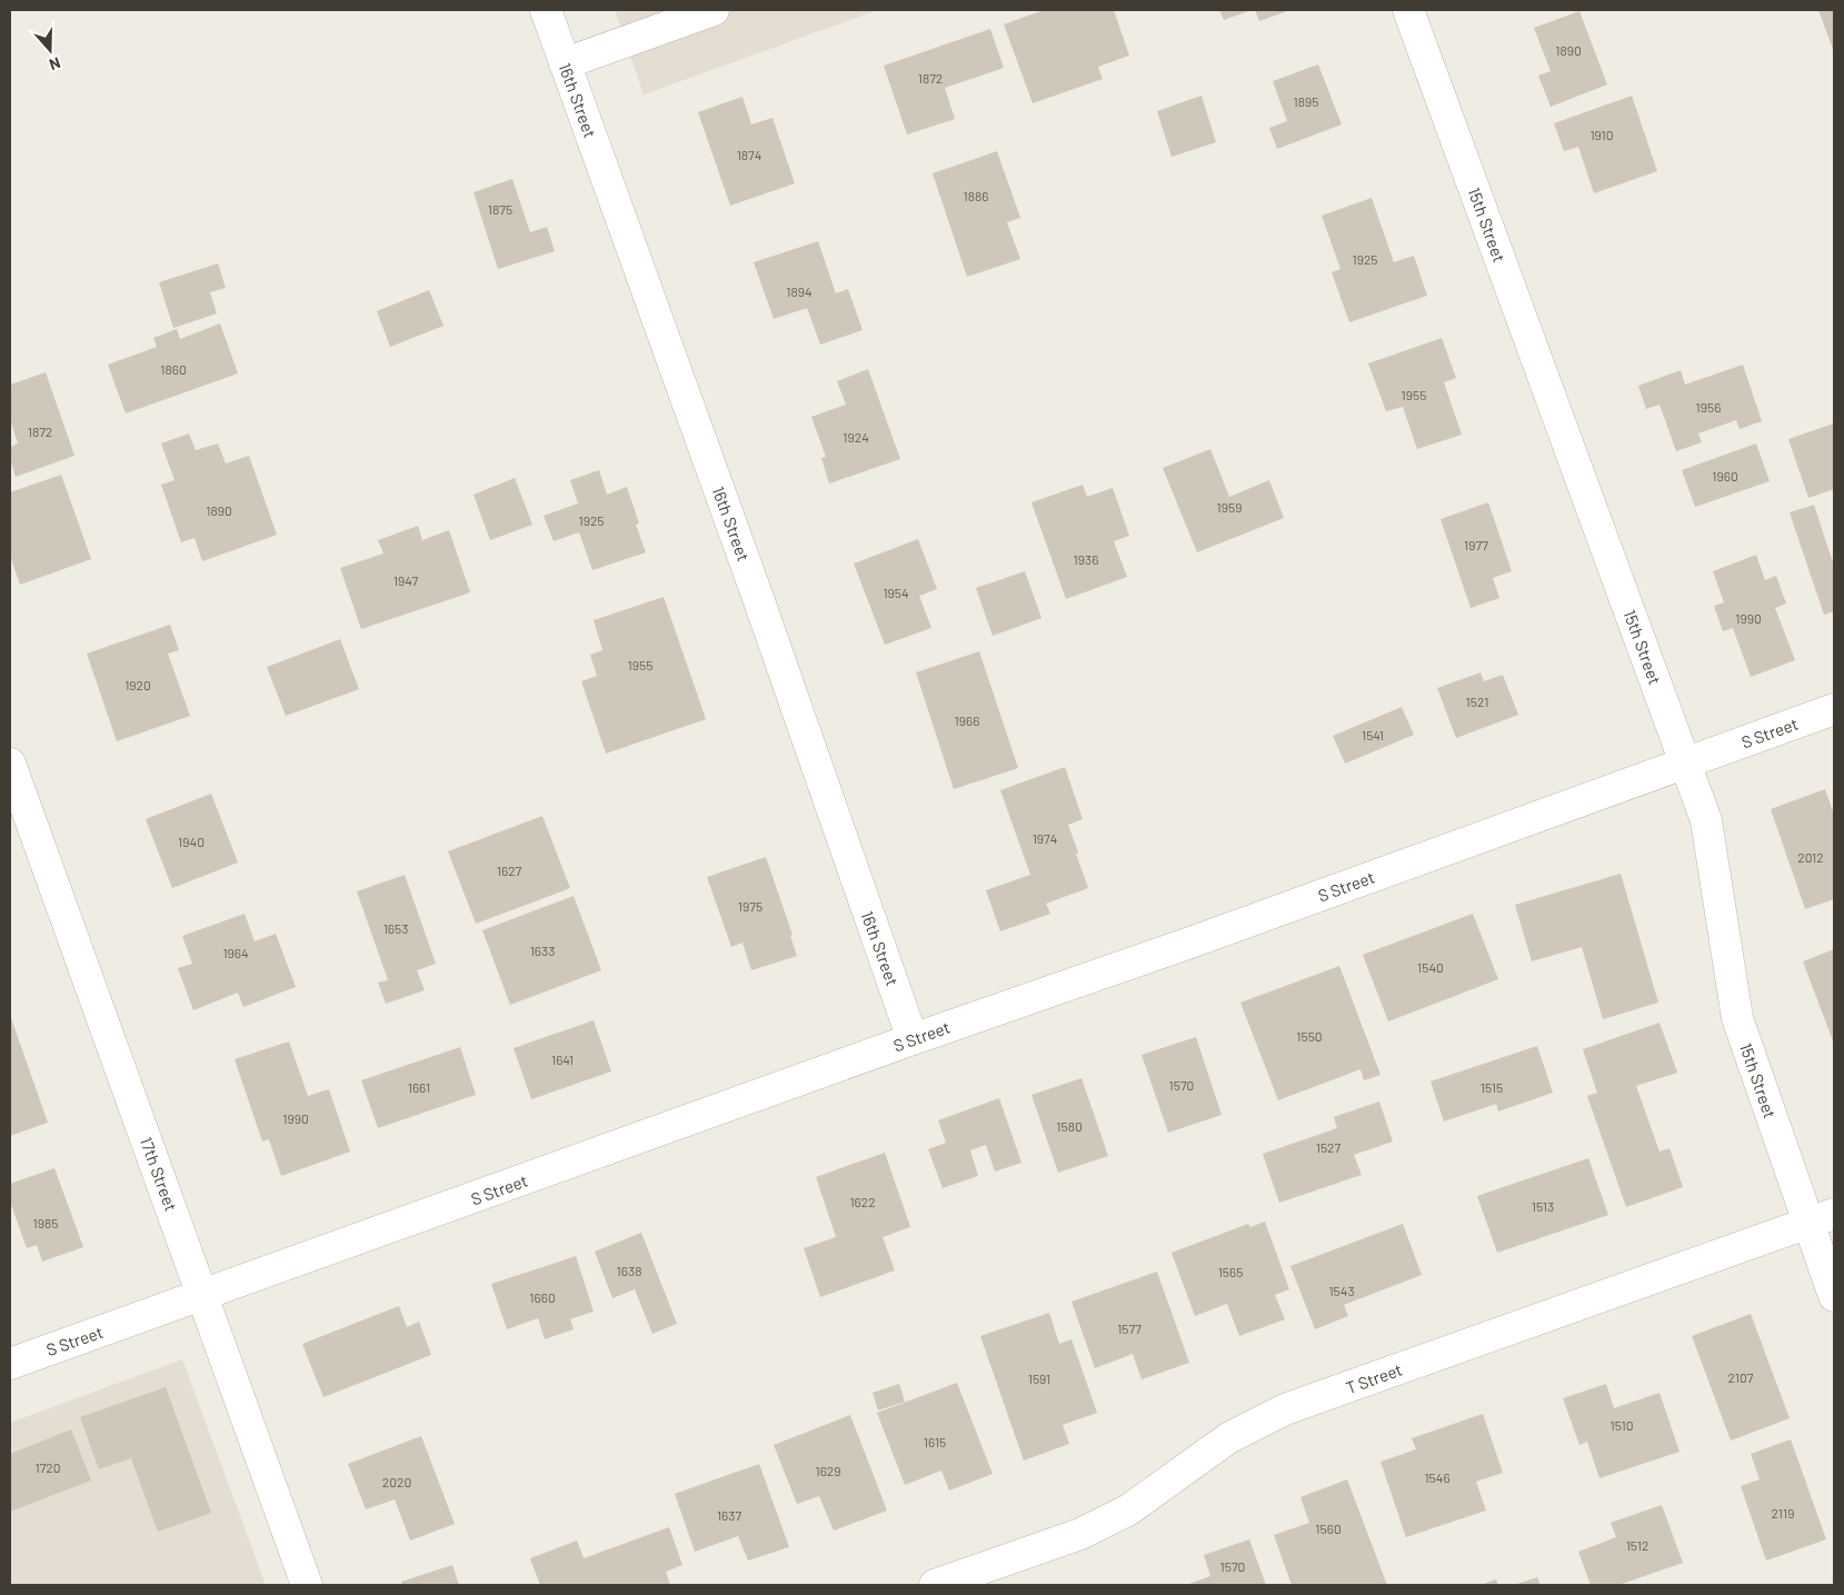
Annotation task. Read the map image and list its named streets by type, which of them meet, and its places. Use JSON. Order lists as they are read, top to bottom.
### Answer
{
  "streets": {
    "street": [
      "16th Street",
      "15th Street",
      "S Street",
      "17th Street",
      "T Street"
    ]
  },
  "crossings": [
    ["16th Street", "S Street"],
    ["15th Street", "S Street"],
    ["15th Street", "T Street"],
    ["S Street", "17th Street"]
  ],
  "house_numbers": [
    "1890",
    "1872",
    "1895",
    "1910",
    "1874",
    "1886",
    "1875",
    "1925",
    "1894",
    "1860",
    "1955",
    "1956",
    "1872",
    "1924",
    "1960",
    "1959",
    "1890",
    "1925",
    "1977",
    "1936",
    "1947",
    "1954",
    "1990",
    "1955",
    "1920",
    "1521",
    "1966",
    "1541",
    "1974",
    "1940",
    "2012",
    "1627",
    "1975",
    "1653",
    "1633",
    "1964",
    "1540",
    "1550",
    "1641",
    "1570",
    "1661",
    "1515",
    "1990",
    "1580",
    "1527",
    "1622",
    "1513",
    "1985",
    "1638",
    "1565",
    "1543",
    "1660",
    "1577",
    "2107",
    "1591",
    "1510",
    "1615",
    "1720",
    "1629",
    "1546",
    "2020",
    "2119",
    "1637",
    "1560",
    "1512",
    "1570"
  ],
  "north": "bottom"
}
